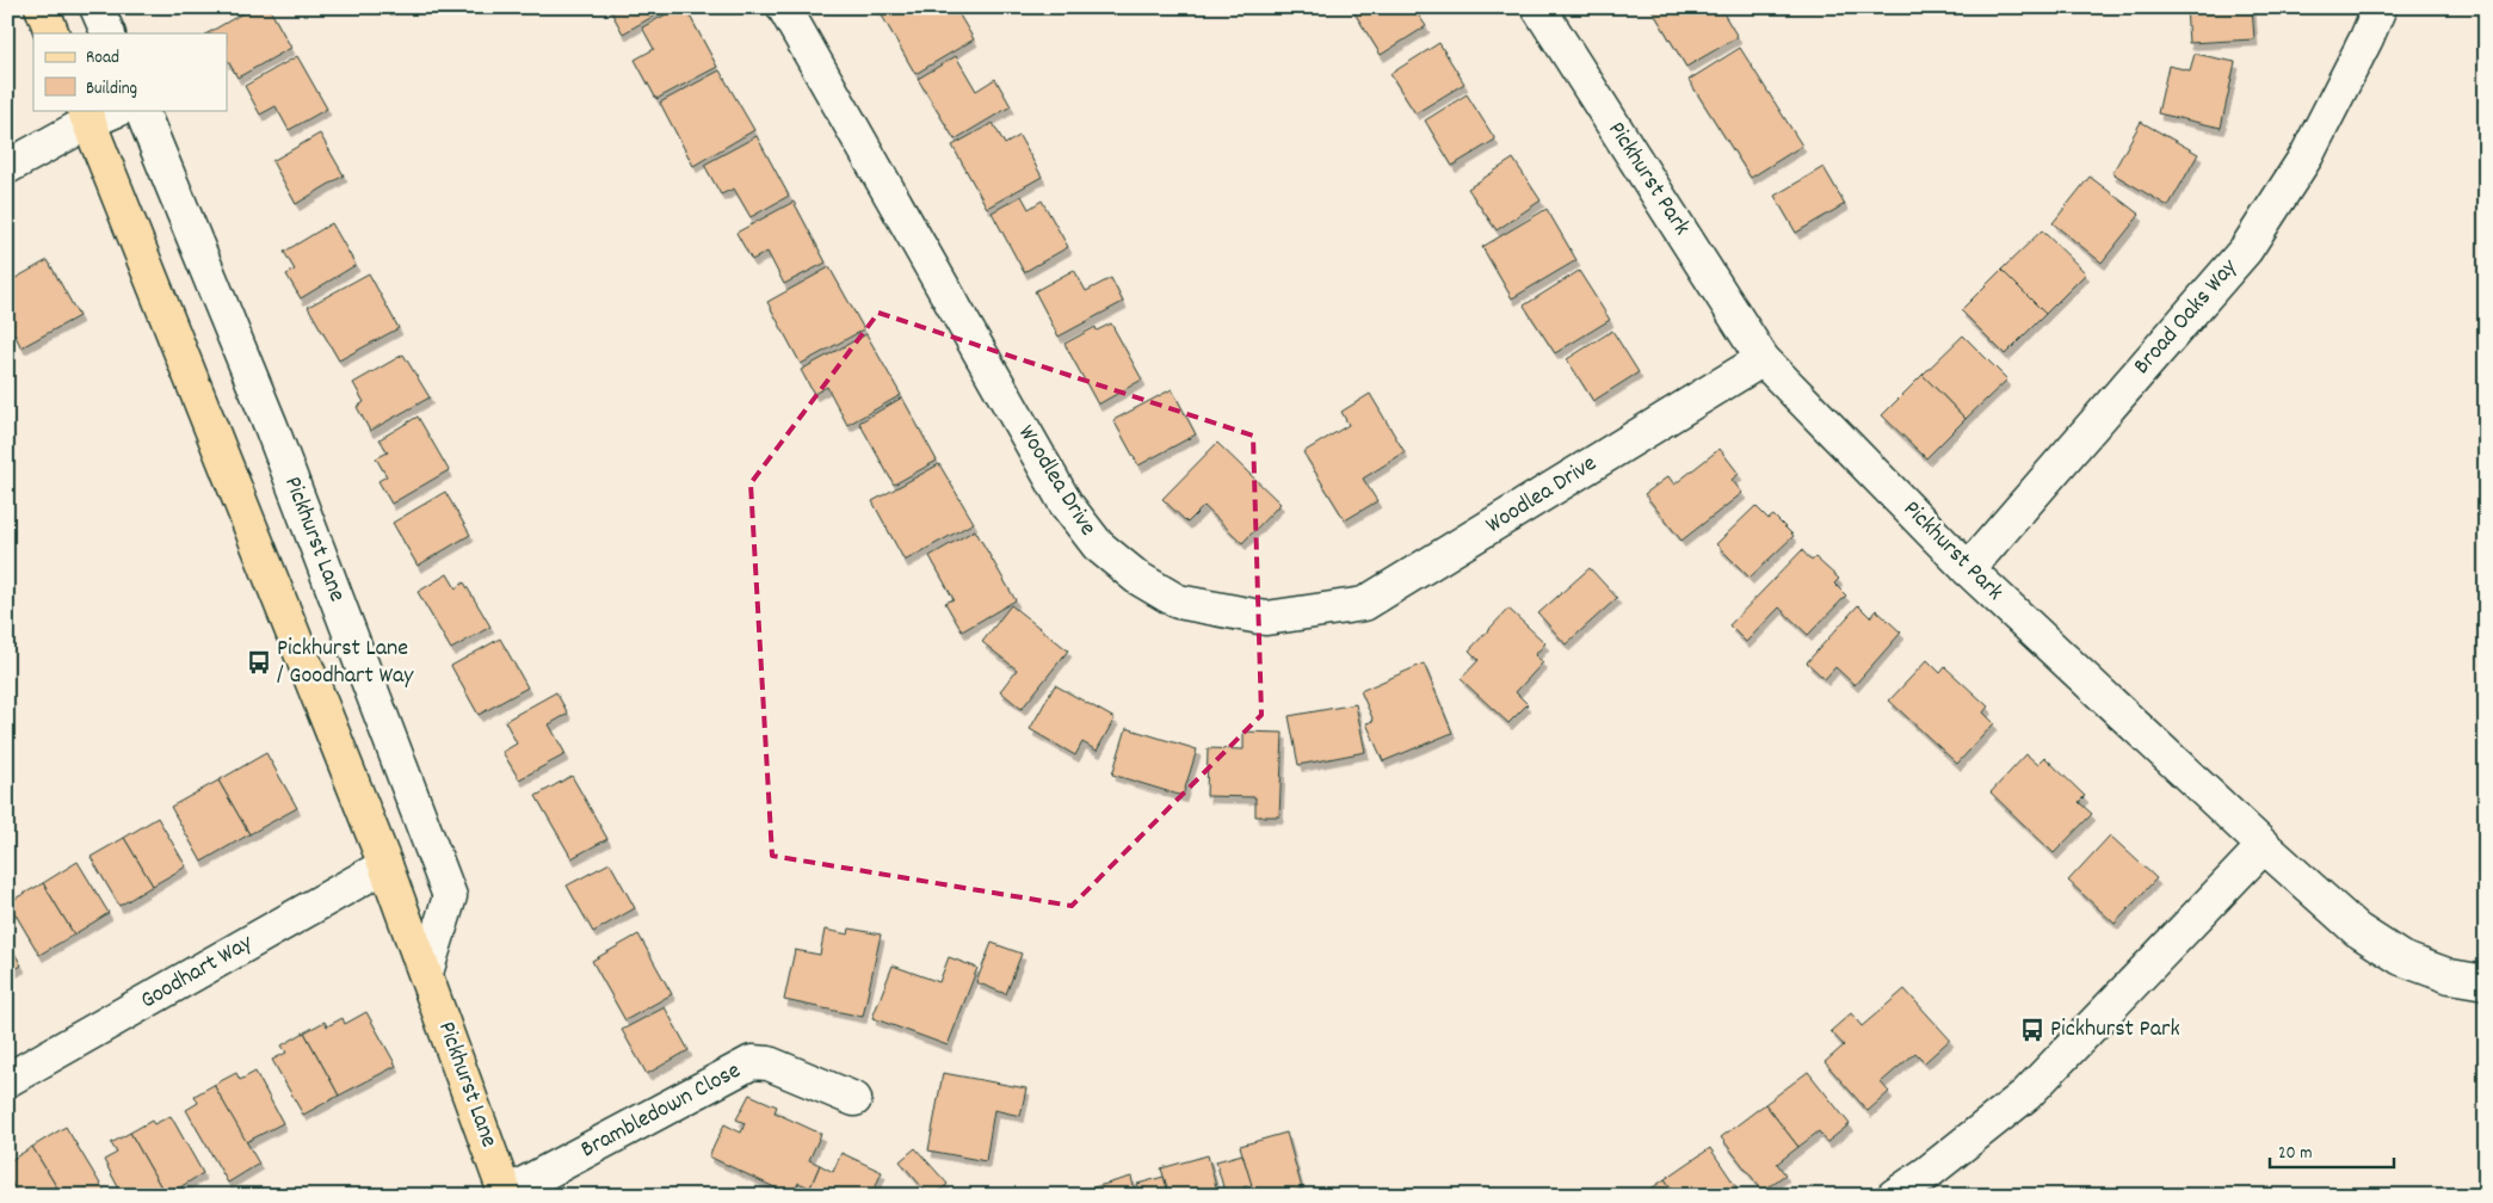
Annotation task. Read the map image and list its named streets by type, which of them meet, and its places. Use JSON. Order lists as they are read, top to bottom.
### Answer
{
  "streets": {
    "main road": ["Pickhurst Lane"],
    "street": [
      "Pickhurst Park",
      "Broad Oaks Way",
      "Woodlea Drive",
      "Goodhart Way",
      "Brambledown Close"
    ]
  },
  "crossings": [
    ["Pickhurst Park", "Broad Oaks Way"],
    ["Pickhurst Park", "Woodlea Drive"],
    ["Pickhurst Lane", "Goodhart Way"],
    ["Pickhurst Lane", "Brambledown Close"]
  ],
  "places": {
    "bus stop": ["Pickhurst Lane / Goodhart Way", "Pickhurst Park"]
  },
  "legend": ["Road", "Building"],
  "scale_bar": "20 m"
}
